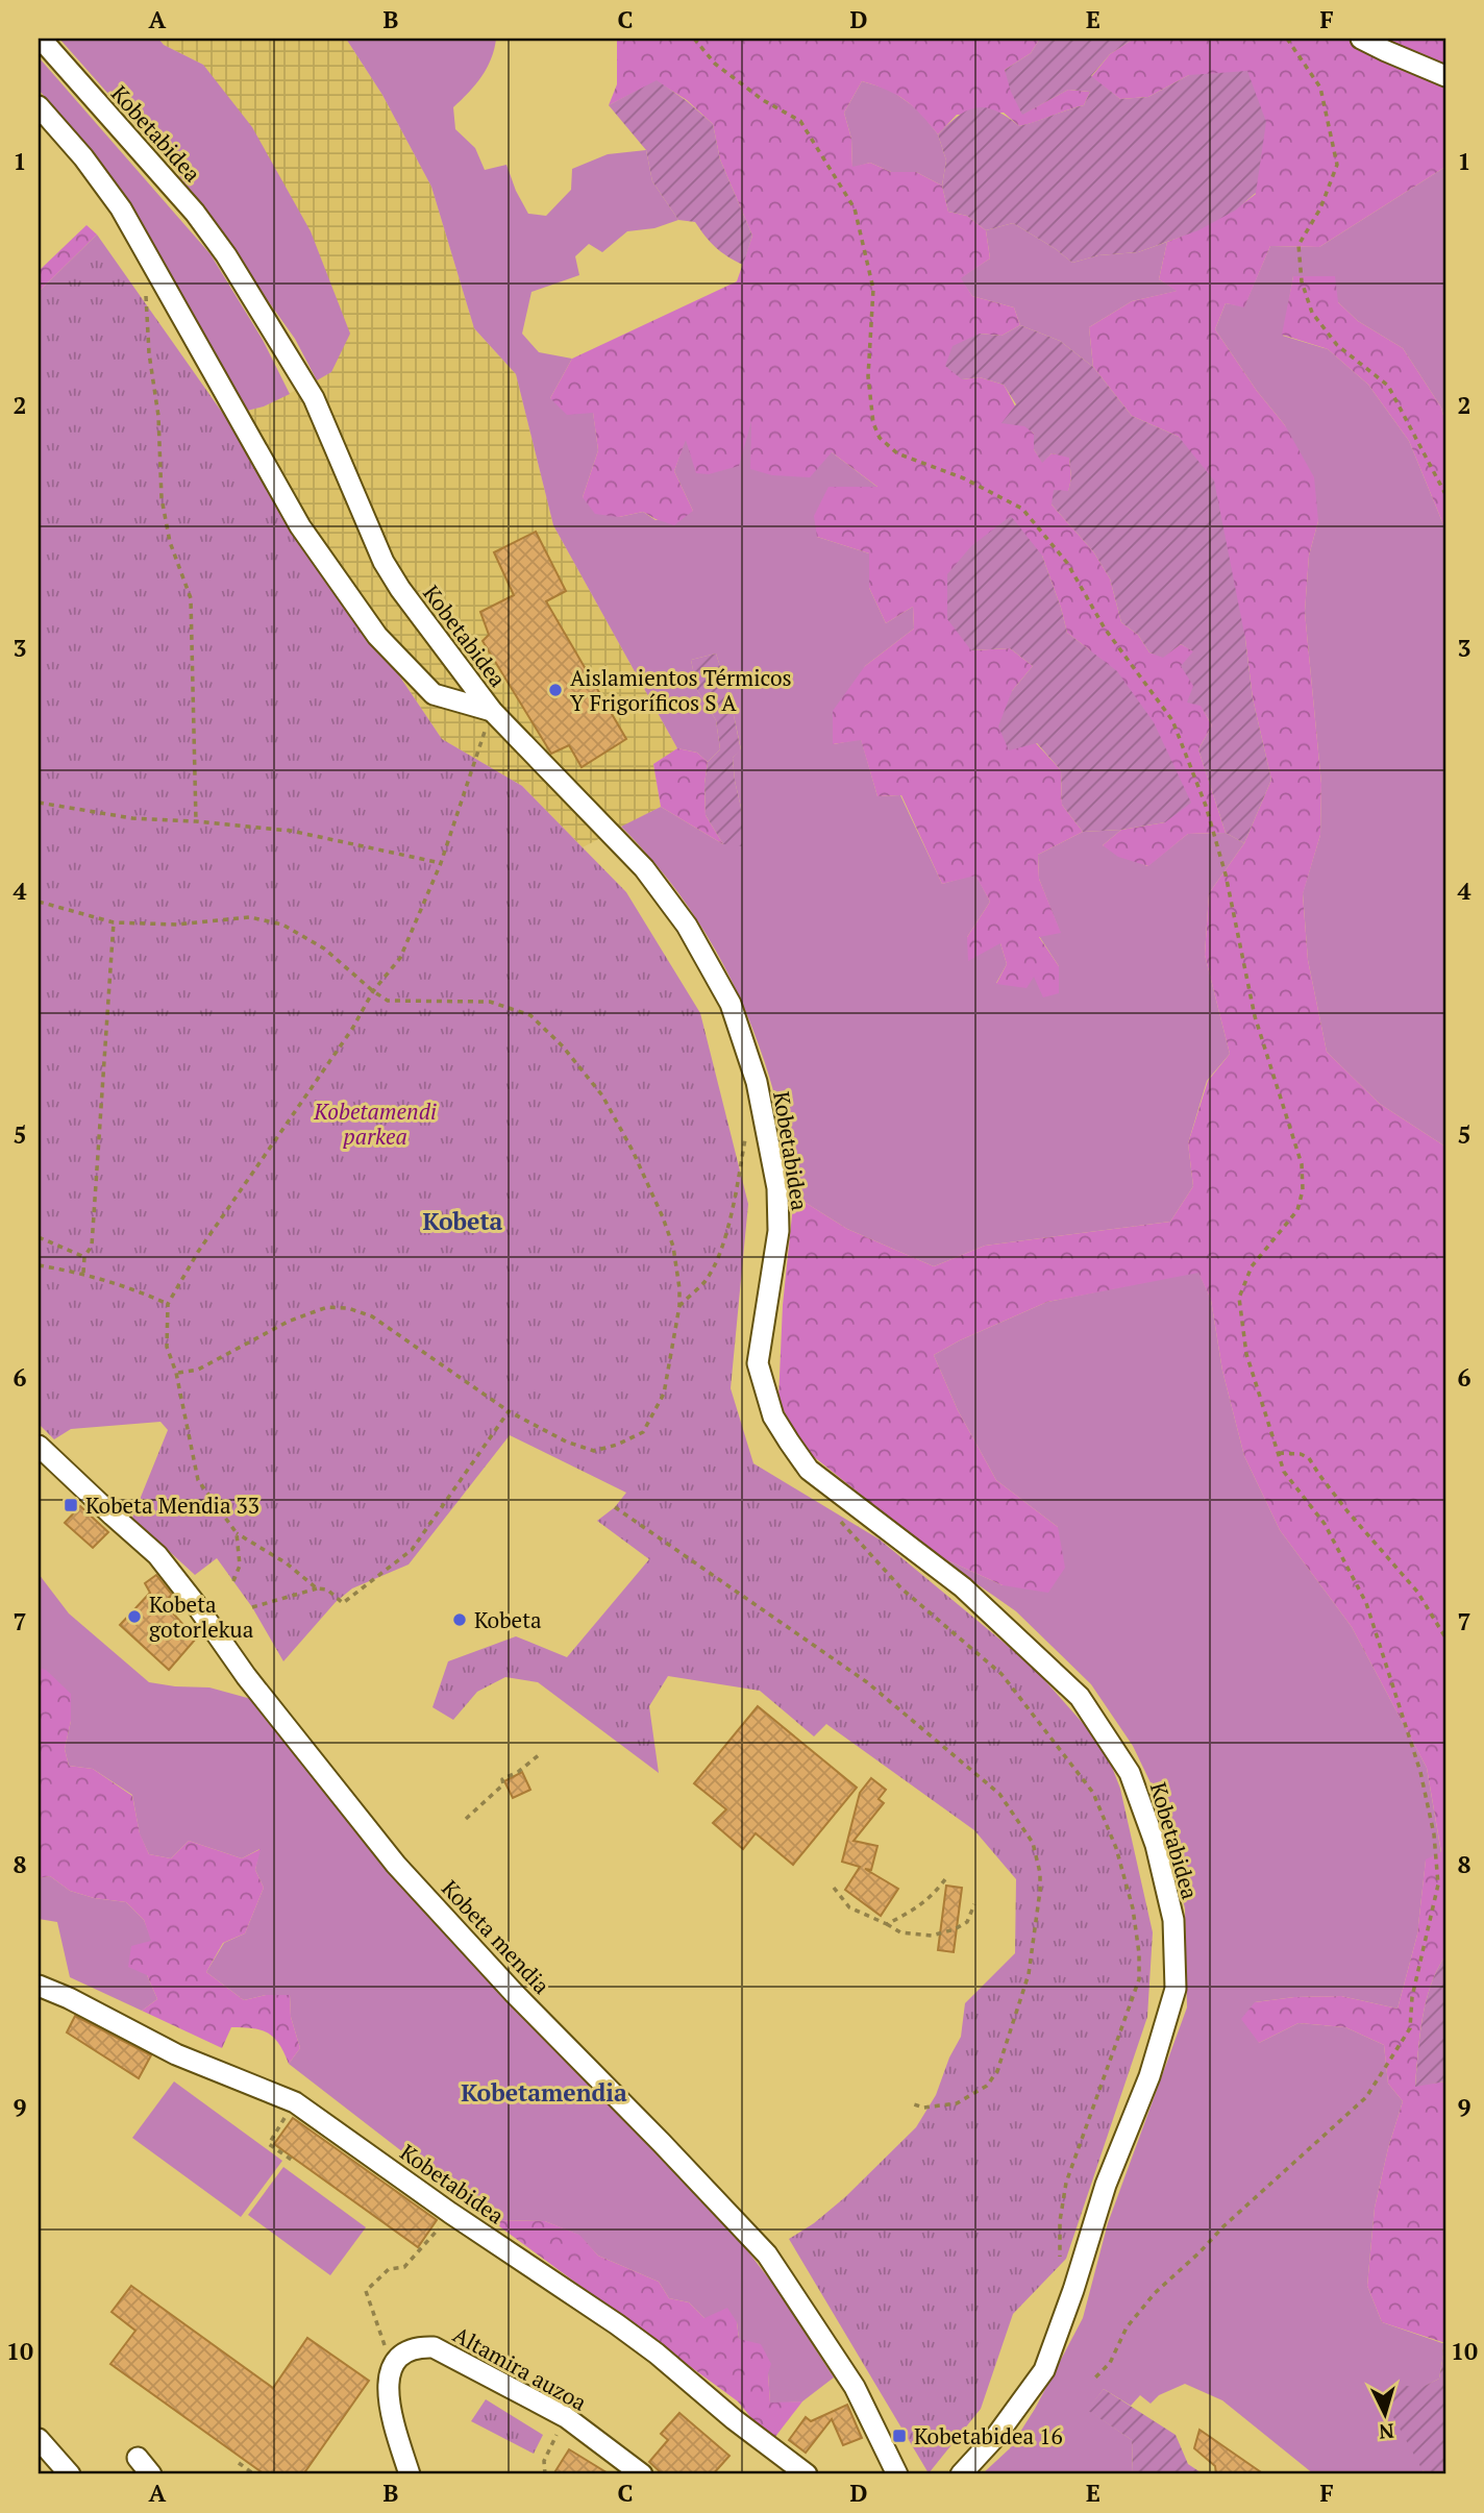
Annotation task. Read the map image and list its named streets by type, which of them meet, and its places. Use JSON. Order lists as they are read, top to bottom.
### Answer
{
  "streets": {
    "street": ["Kobetabidea", "Kobeta mendia", "Altamira auzoa"]
  },
  "districts": ["Kobeta", "Kobetamendia"],
  "parks": ["Kobetamendi parkea"],
  "places": {
    "other": ["Aislamientos Térmicos Y Frigoríficos S A", "Kobeta gotorlekua", "Kobeta"],
    "transit": ["Kobeta Mendia 33", "Kobetabidea 16"]
  },
  "north": "bottom",
  "grid": {
    "columns": [
      "A",
      "B",
      "C",
      "D",
      "E",
      "F"
    ],
    "rows": [
      "1",
      "2",
      "3",
      "4",
      "5",
      "6",
      "7",
      "8",
      "9",
      "10"
    ]
  }
}
